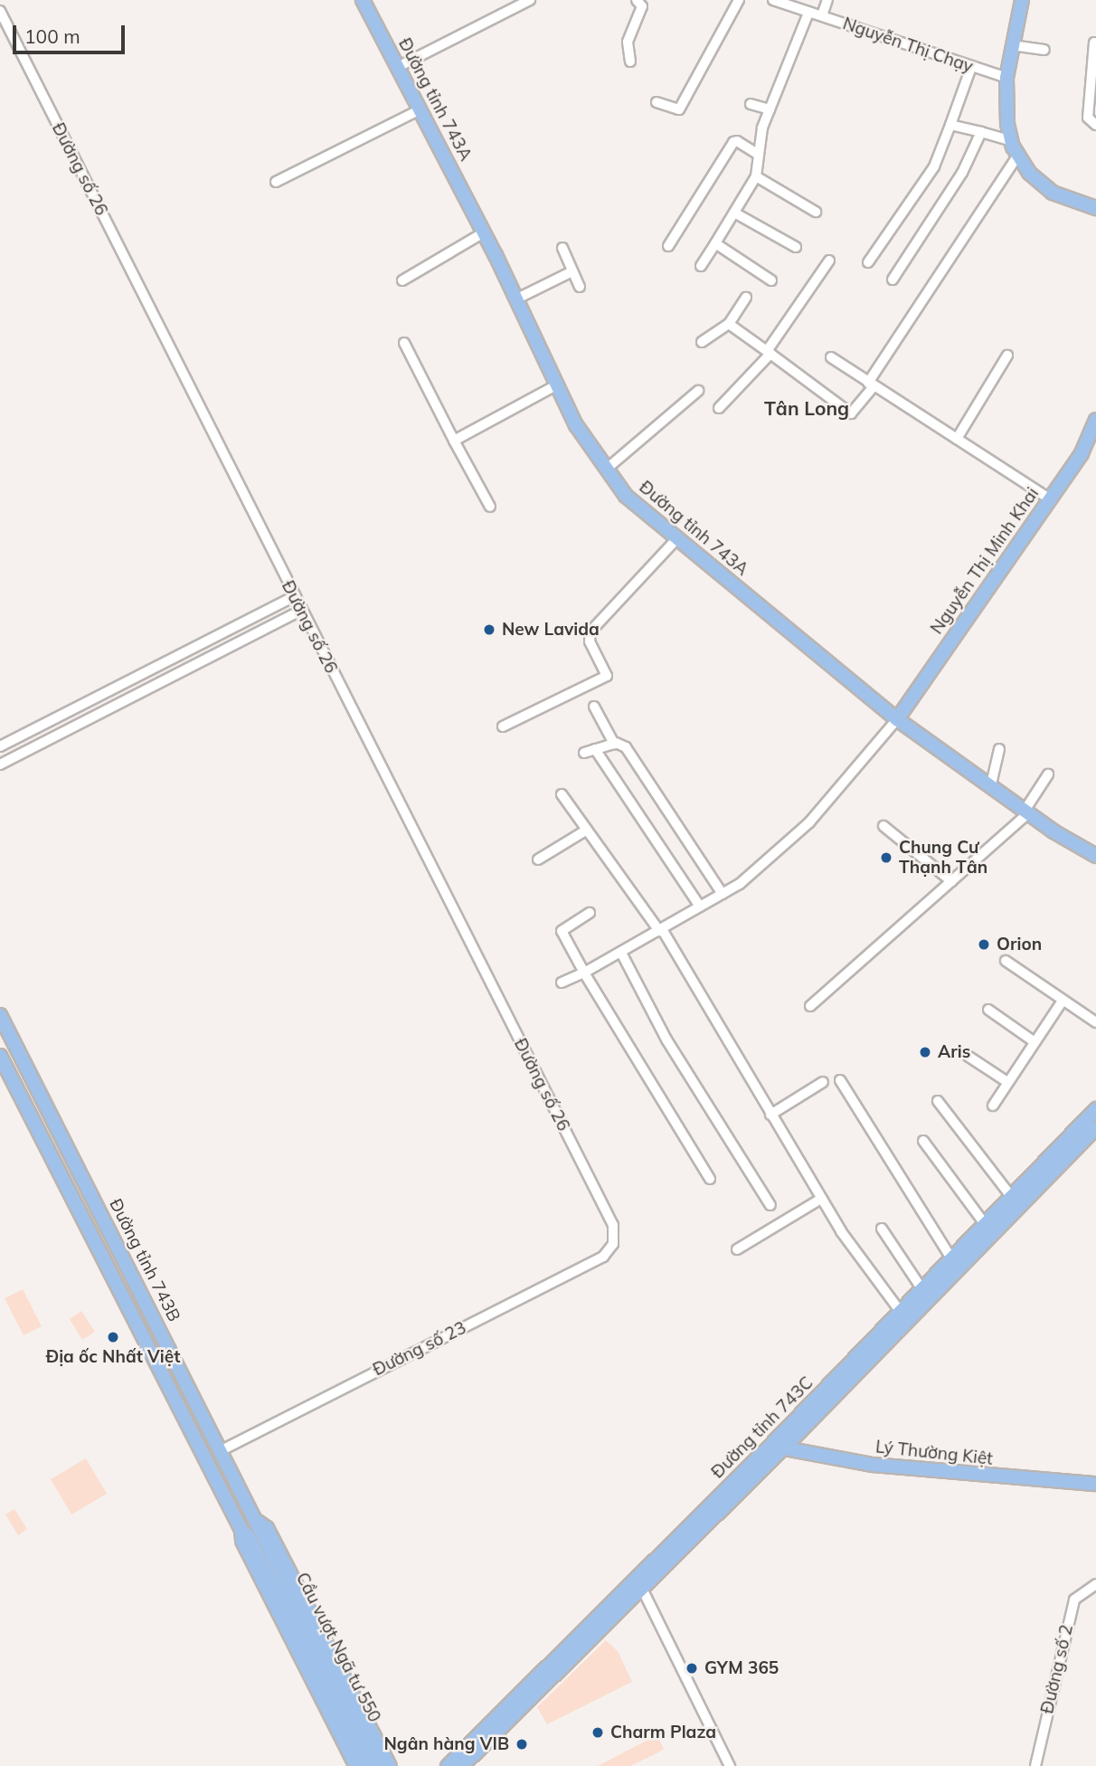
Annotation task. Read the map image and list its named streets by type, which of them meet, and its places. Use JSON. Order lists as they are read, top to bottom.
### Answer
{
  "streets": {
    "main road": [
      "Đường tỉnh 743A",
      "Nguyễn Thị Minh Khai",
      "Đường tỉnh 743B",
      "Đường tỉnh 743C",
      "Lý Thường Kiệt",
      "Cầu vượt Ngã tư 550"
    ],
    "street": [
      "Nguyễn Thị Chạy",
      "Đường số 26",
      "Đường số 23",
      "Đường số 2"
    ]
  },
  "crossings": [
    ["Đường tỉnh 743A", "Nguyễn Thị Minh Khai"],
    ["Đường số 26", "Đường số 23"],
    ["Đường tỉnh 743B", "Đường số 23"],
    ["Đường tỉnh 743B", "Cầu vượt Ngã tư 550"],
    ["Đường tỉnh 743C", "Lý Thường Kiệt"]
  ],
  "districts": ["Tân Long"],
  "places": [
    "New Lavida",
    "Chung Cư Thạnh Tân",
    "Orion",
    "Aris",
    "Địa ốc Nhất Việt",
    "GYM 365",
    "Charm Plaza",
    "Ngân hàng VIB"
  ],
  "scale_bar": "100 m"
}
